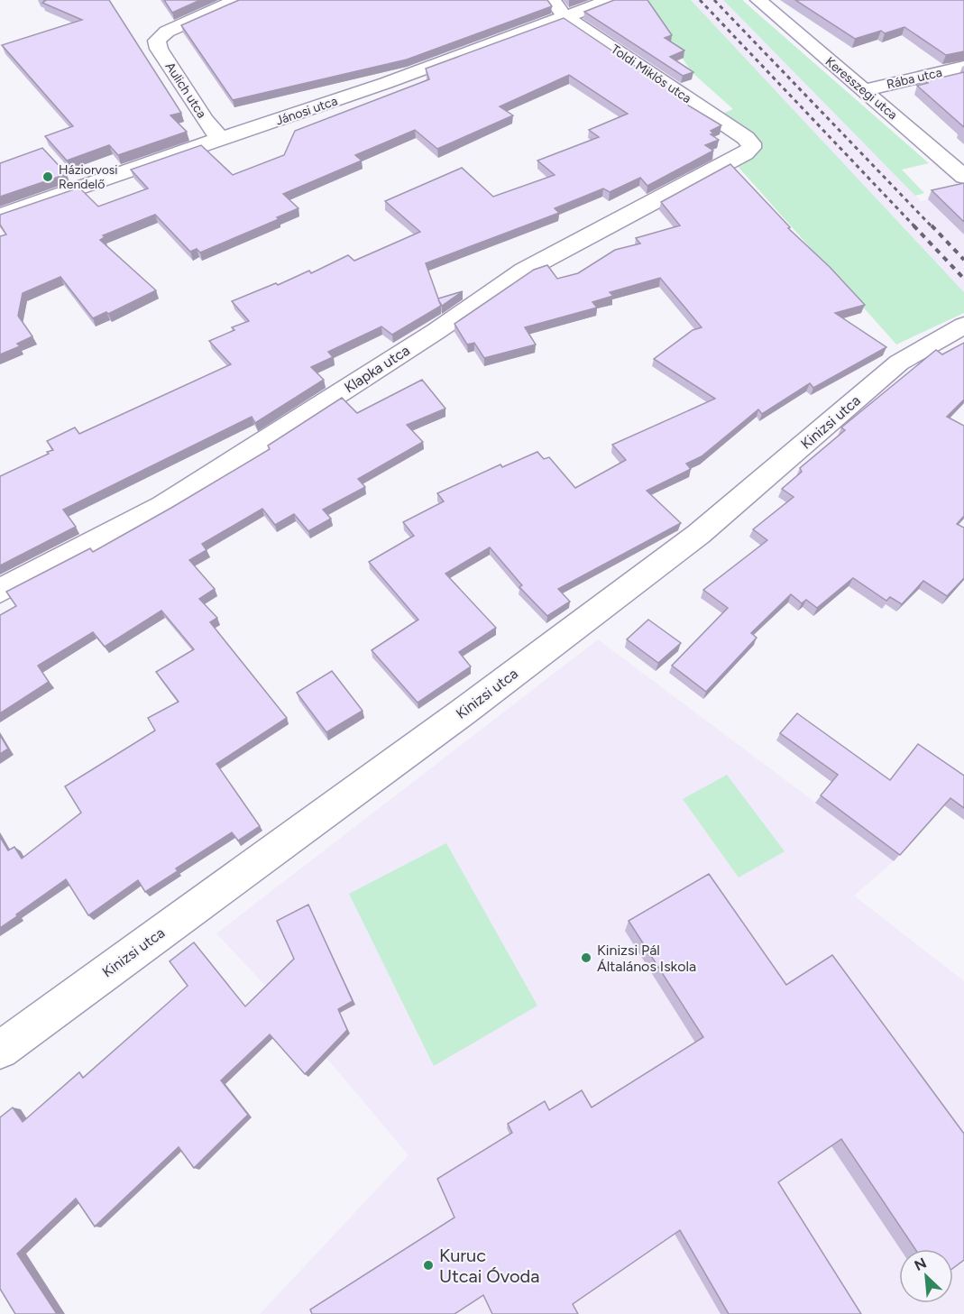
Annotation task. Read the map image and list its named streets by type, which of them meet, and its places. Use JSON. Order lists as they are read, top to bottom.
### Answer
{
  "streets": {
    "street": [
      "Toldi Miklós utca",
      "Rába utca",
      "Keresszegi utca",
      "Aulich utca",
      "Jánosi utca",
      "Klapka utca",
      "Kinizsi utca"
    ]
  },
  "crossings": [
    ["Toldi Miklós utca", "Jánosi utca"],
    ["Toldi Miklós utca", "Klapka utca"],
    ["Rába utca", "Keresszegi utca"],
    ["Aulich utca", "Jánosi utca"]
  ],
  "places": ["Háziorvosi Rendelő", "Kinizsi Pál Általános Iskola", "Kuruc Utcai Óvoda"],
  "north": "top left"
}
